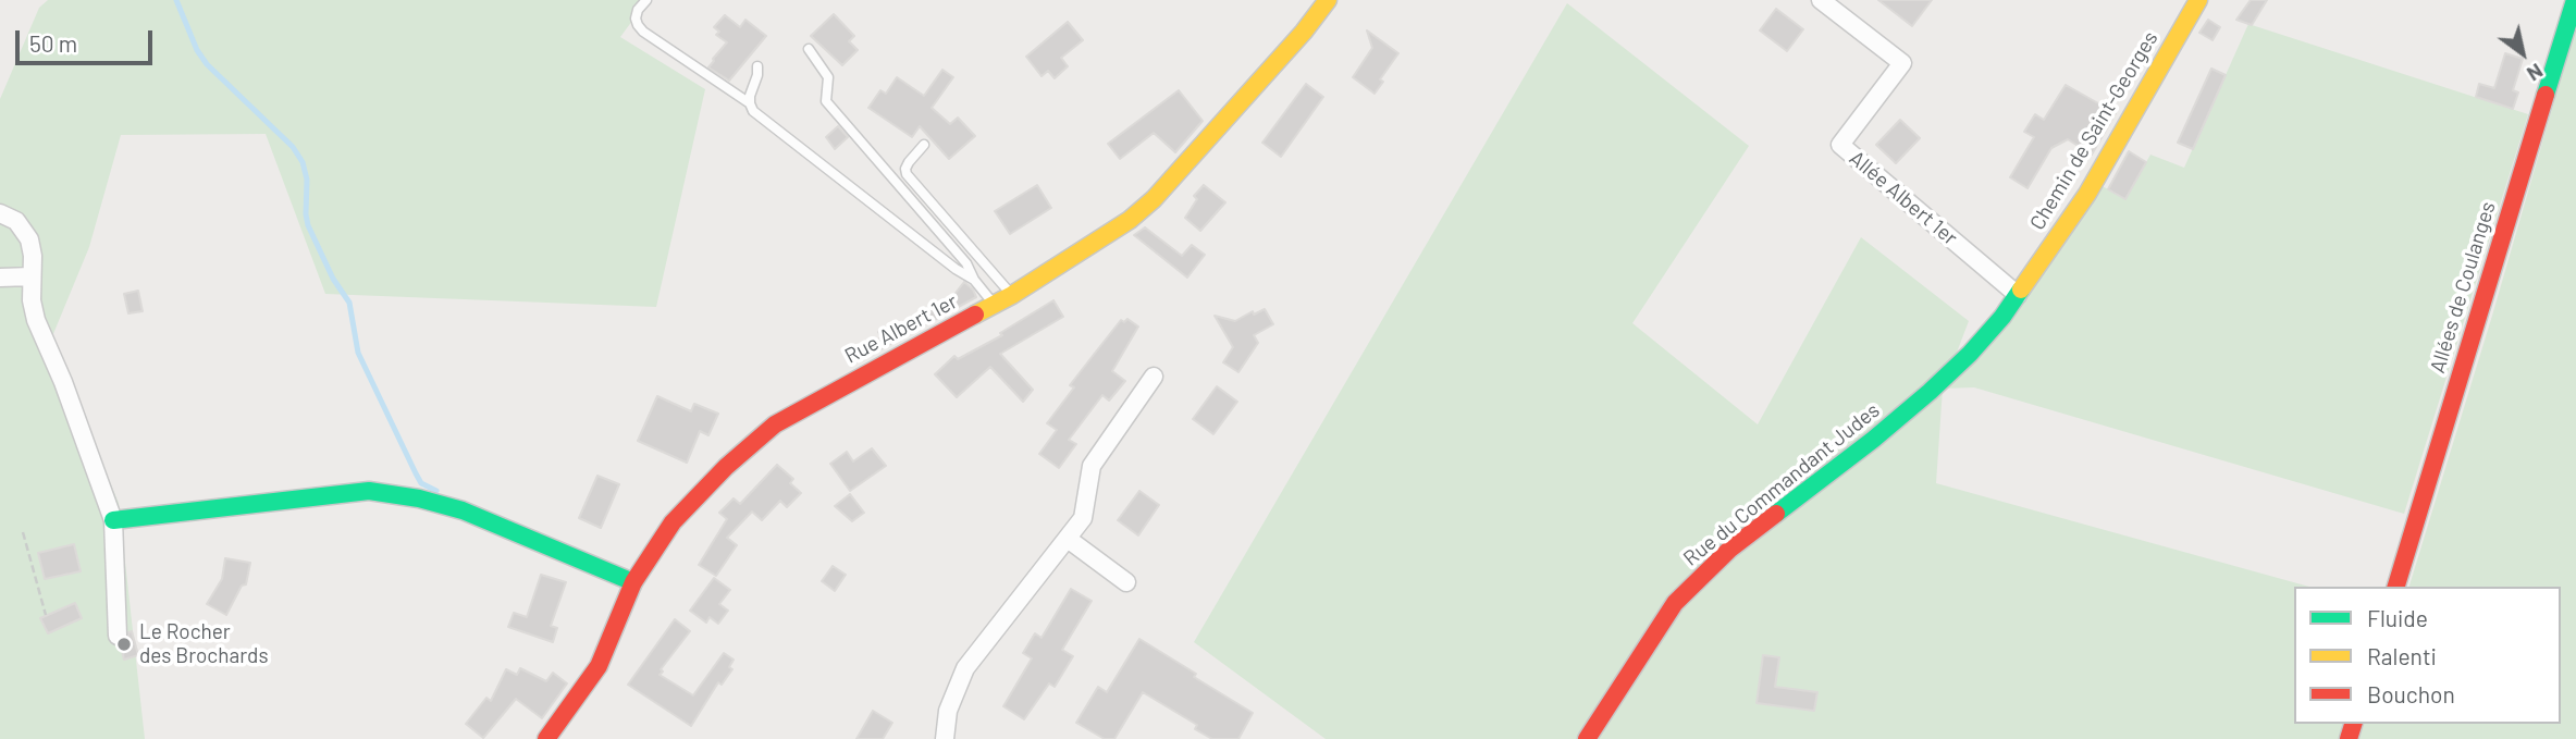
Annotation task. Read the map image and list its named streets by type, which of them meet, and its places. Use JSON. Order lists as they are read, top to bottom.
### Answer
{
  "streets": {
    "street": [
      "Chemin de Saint-Georges",
      "Allée Albert 1er",
      "Allées de Coulanges",
      "Rue Albert 1er",
      "Rue du Commandant Judes"
    ]
  },
  "crossings": [
    ["Chemin de Saint-Georges", "Allée Albert 1er"],
    ["Chemin de Saint-Georges", "Rue du Commandant Judes"]
  ],
  "places": ["Le Rocher des Brochards"],
  "legend": ["Fluide", "Ralenti", "Bouchon"],
  "scale_bar": "50 m",
  "north": "bottom right"
}
